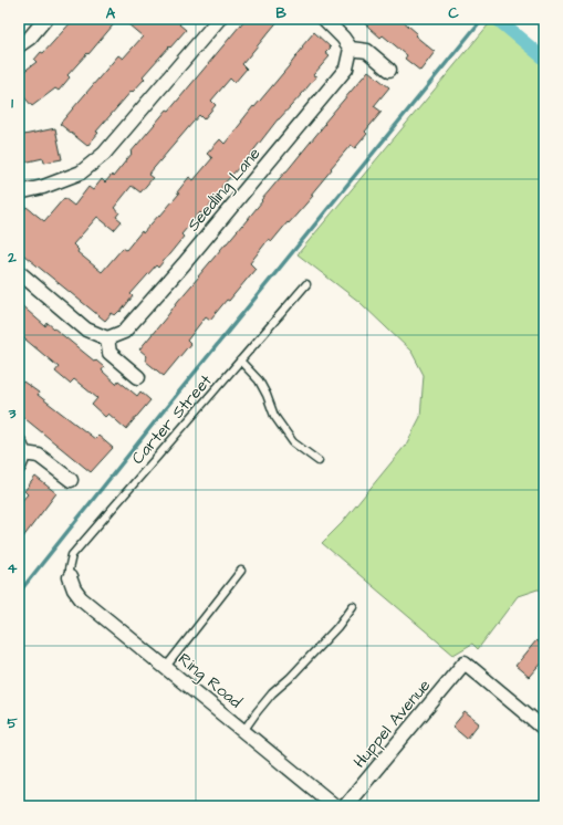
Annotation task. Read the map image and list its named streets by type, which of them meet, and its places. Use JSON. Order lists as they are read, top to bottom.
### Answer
{
  "streets": {
    "street": ["Seedling Lane", "Ring Road", "Huppel Avenue"],
    "lane": ["Carter Street"]
  },
  "crossings": [
    ["Carter Street", "Ring Road"]
  ],
  "grid": {
    "columns": ["A", "B", "C"],
    "rows": [
      "1",
      "2",
      "3",
      "4",
      "5"
    ]
  }
}
